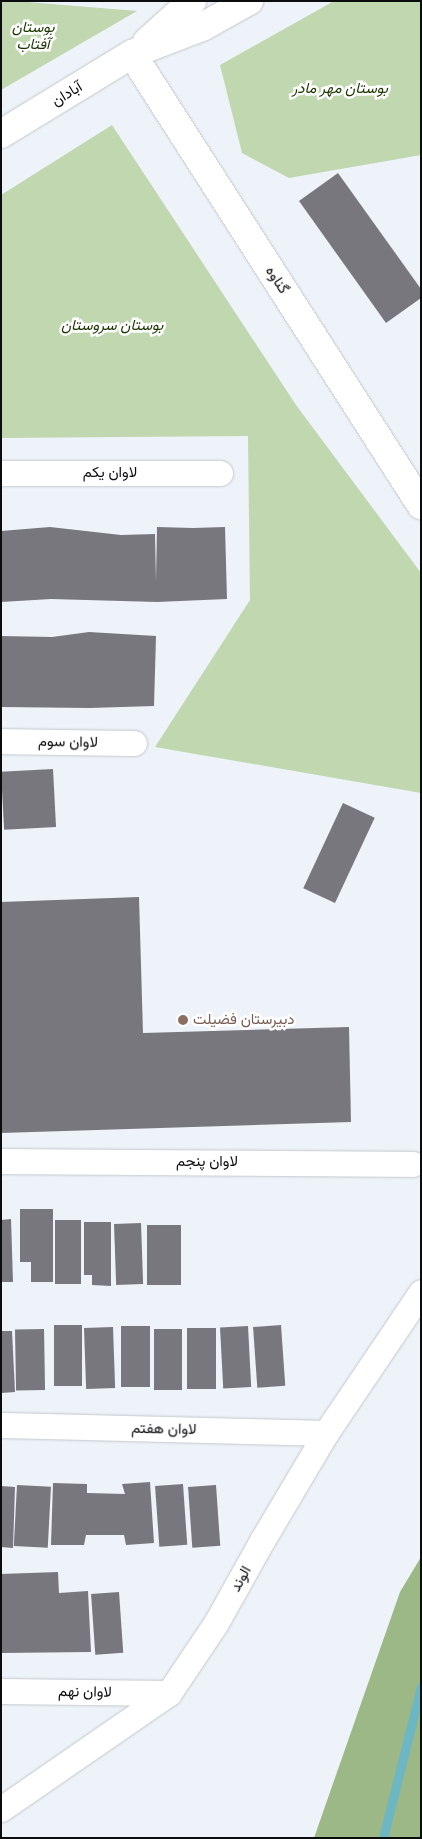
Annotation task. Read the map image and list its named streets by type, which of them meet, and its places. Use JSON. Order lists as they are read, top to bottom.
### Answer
{
  "streets": {
    "main road": ["آبادان", "گناوه"],
    "street": [
      "لاوان یکم",
      "لاوان سوم",
      "لاوان پنجم",
      "لاوان هفتم",
      "الوند",
      "لاوان نهم"
    ]
  },
  "crossings": [
    ["آبادان", "گناوه"],
    ["لاوان هفتم", "الوند"],
    ["الوند", "لاوان نهم"]
  ],
  "parks": ["بوستان آفتاب", "بوستان مهر مادر", "بوستان سروستان"],
  "places": ["دبیرستان فضیلت"]
}
